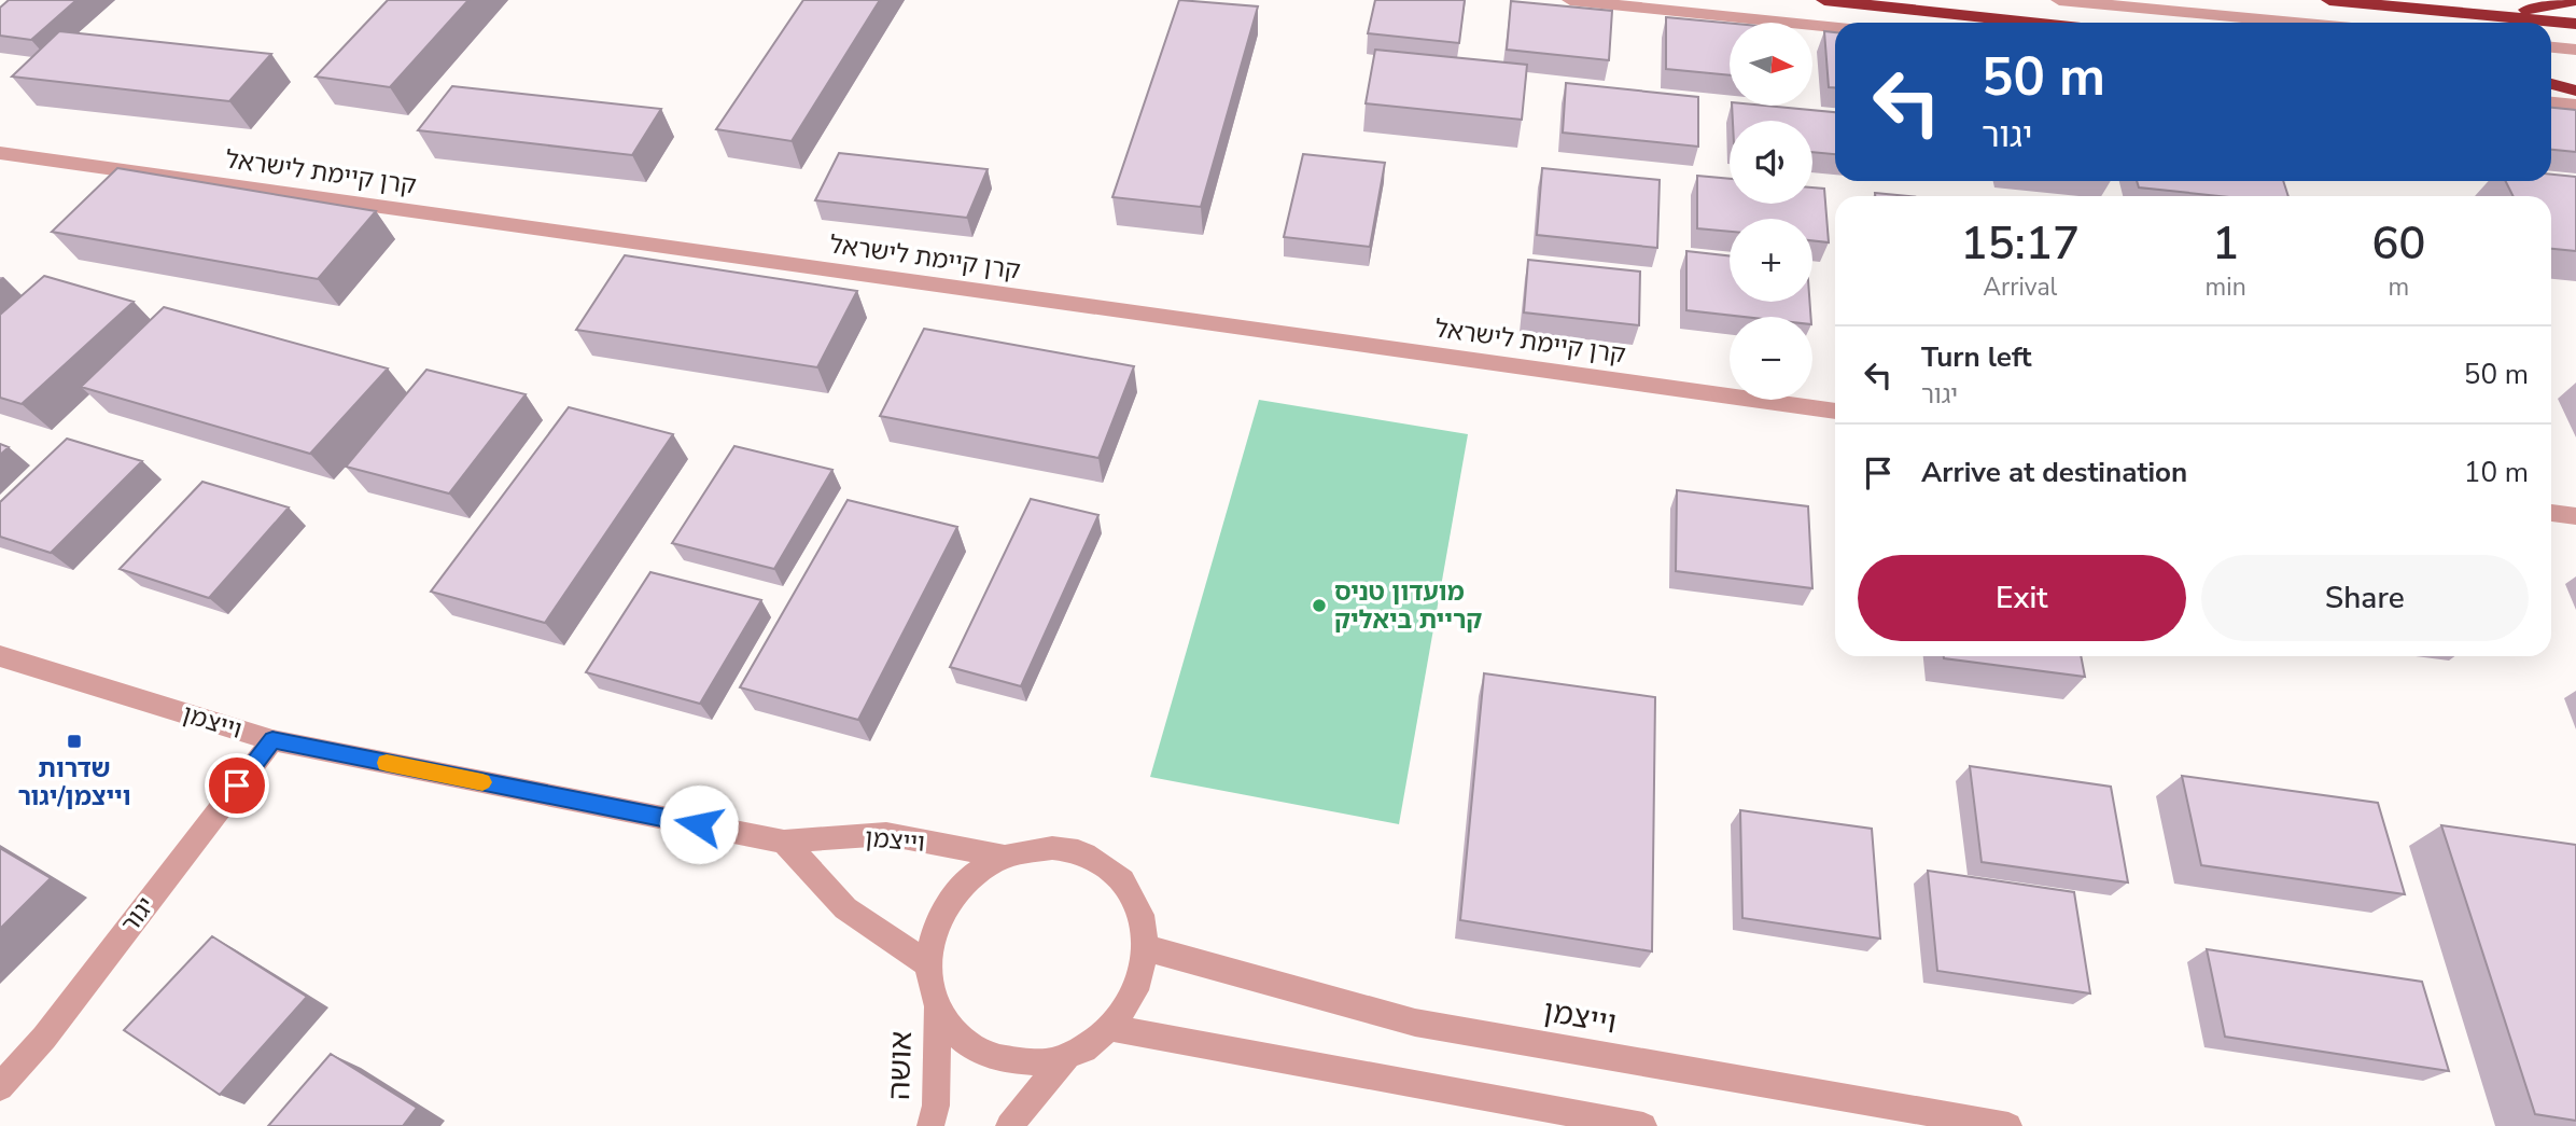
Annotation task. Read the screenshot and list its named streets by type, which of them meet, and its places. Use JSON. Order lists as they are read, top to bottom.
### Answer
{
  "streets": {
    "street": [
      "קרן קיימת לישראל",
      "וייצמן",
      "יגור",
      "אושה"
    ]
  },
  "crossings": [
    ["וייצמן", "יגור"],
    ["וייצמן", "אושה"]
  ],
  "places": {
    "other": ["מועדון טניס קריית ביאליק"],
    "transit": ["שדרות וייצמן/יגור"]
  },
  "north": "right",
  "page": {
    "map_buttons": ["+", "−"],
    "turn": ["50 m", "יגור"],
    "eta": [
      "15:17",
      "Arrival",
      "1",
      "min",
      "60",
      "m"
    ],
    "list": [
      {
        "name": "Turn left",
        "note": "יגור",
        "value": "50 m"
      },
      {
        "name": "Arrive at destination",
        "value": "10 m"
      }
    ],
    "buttons": ["Exit", "Share"]
  }
}
